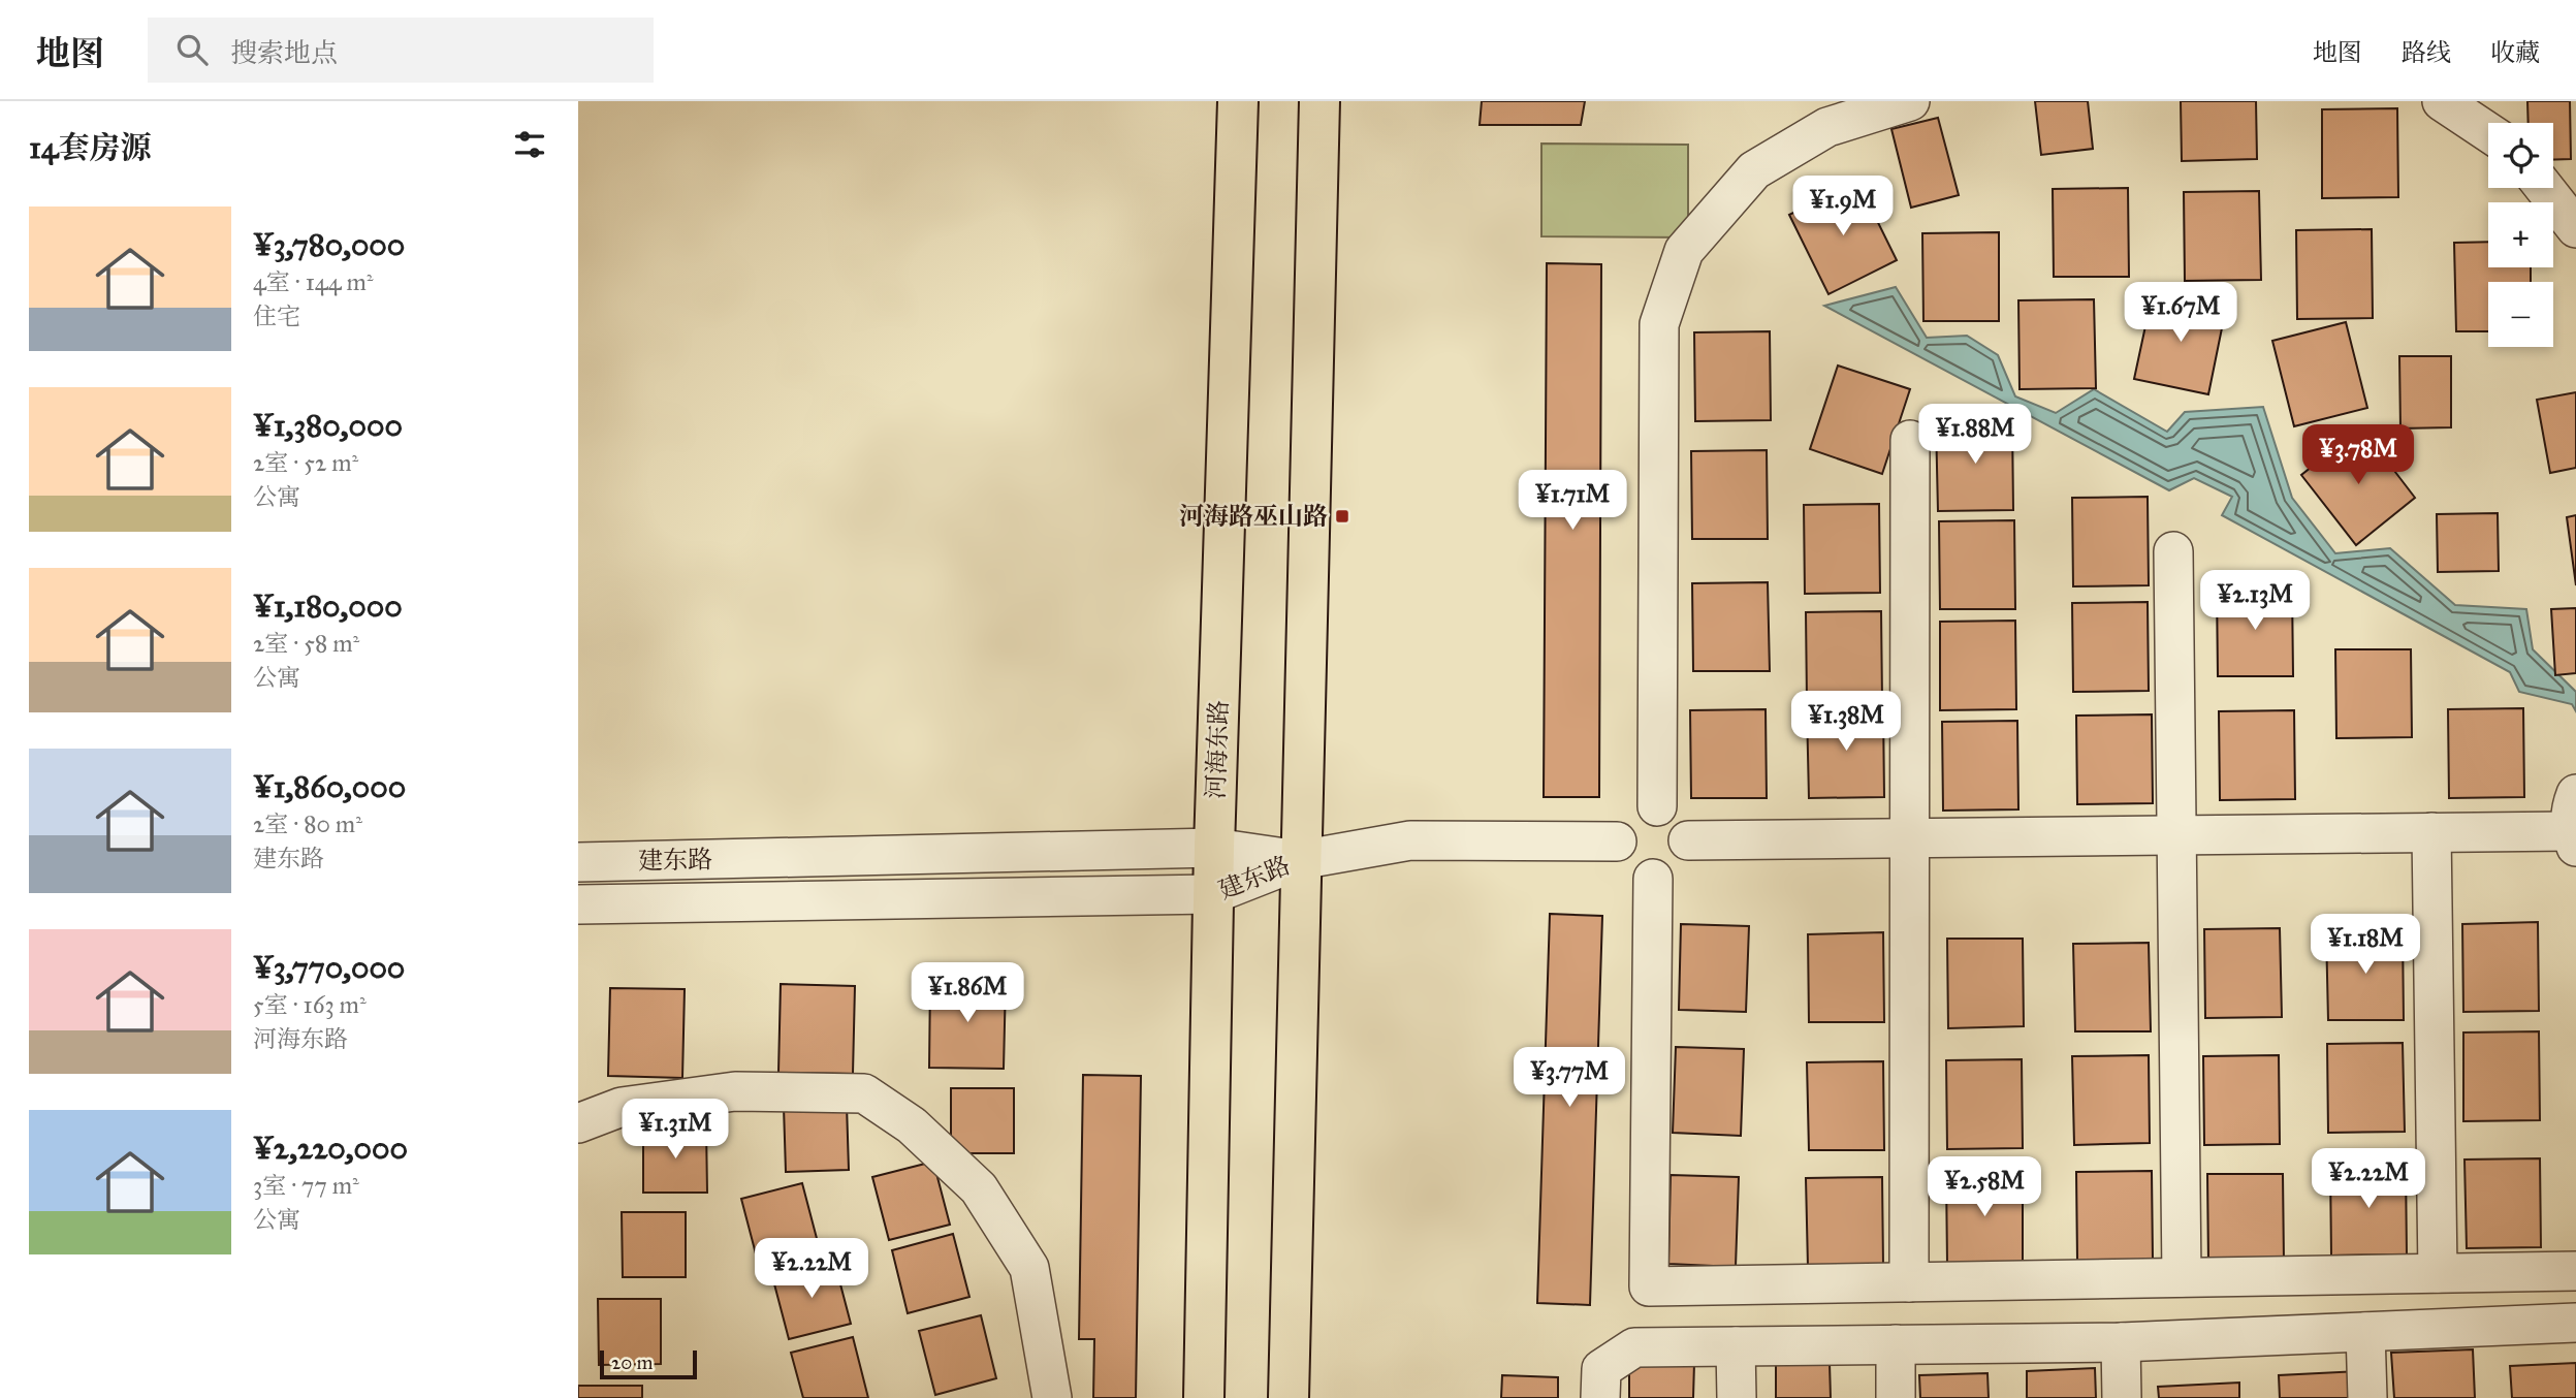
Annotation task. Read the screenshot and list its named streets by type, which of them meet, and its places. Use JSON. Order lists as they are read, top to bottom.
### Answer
{
  "streets": {
    "main road": ["河海东路"],
    "street": ["建东路"]
  },
  "crossings": [
    ["河海东路", "建东路"]
  ],
  "places": {
    "transit": ["河海路巫山路"]
  },
  "scale_bar": "20 m",
  "page": {
    "header": "地图",
    "search": "搜索地点",
    "nav": ["地图", "路线", "收藏"],
    "heading": "14套房源",
    "map_buttons": ["+", "−"],
    "price": [
      "¥1.9M",
      "¥1.67M",
      "¥1.88M",
      "¥3.78M",
      "¥1.71M",
      "¥2.13M",
      "¥1.38M",
      "¥1.18M",
      "¥1.86M",
      "¥3.77M",
      "¥1.31M",
      "¥2.22M",
      "¥2.58M",
      "¥2.22M"
    ],
    "list": [
      {
        "name": "¥3,780,000",
        "note": "4室 · 144 m² · 住宅"
      },
      {
        "name": "¥1,380,000",
        "note": "2室 · 52 m² · 公寓"
      },
      {
        "name": "¥1,180,000",
        "note": "2室 · 58 m² · 公寓"
      },
      {
        "name": "¥1,860,000",
        "note": "2室 · 80 m² · 建东路"
      },
      {
        "name": "¥3,770,000",
        "note": "5室 · 163 m² · 河海东路"
      },
      {
        "name": "¥2,220,000",
        "note": "3室 · 77 m² · 公寓"
      }
    ],
    "scale": "20 m"
  }
}
